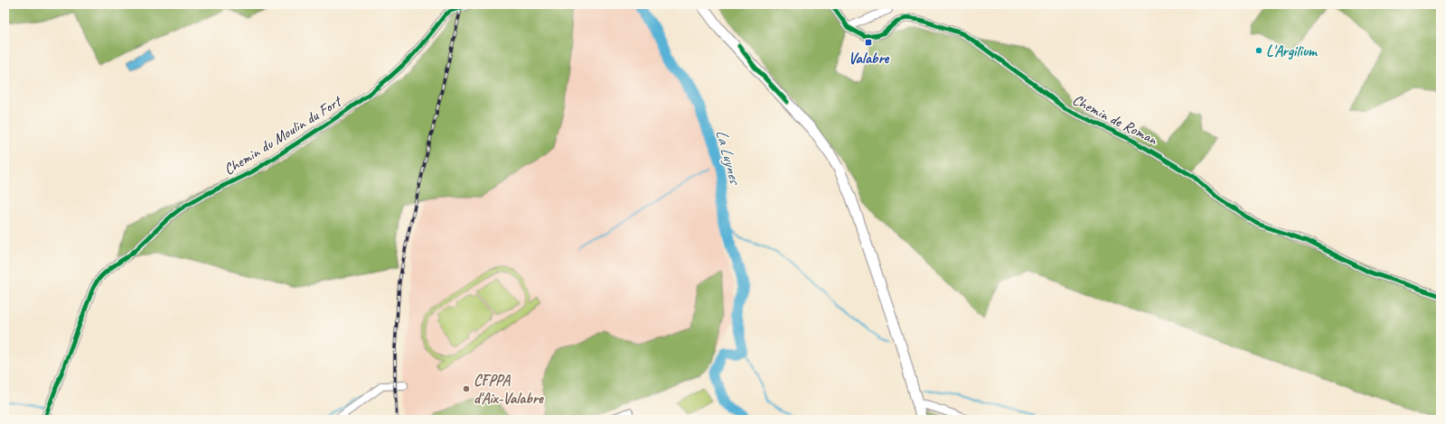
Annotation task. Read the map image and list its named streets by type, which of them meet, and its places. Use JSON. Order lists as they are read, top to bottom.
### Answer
{
  "streets": {
    "street": ["Chemin de Roman", "Chemin du Moulin du Fort"]
  },
  "water": ["La Luynes"],
  "places": {
    "transit": ["Valabre"],
    "other": ["L'Argilium", "CFPPA d'Aix-Valabre"]
  }
}
